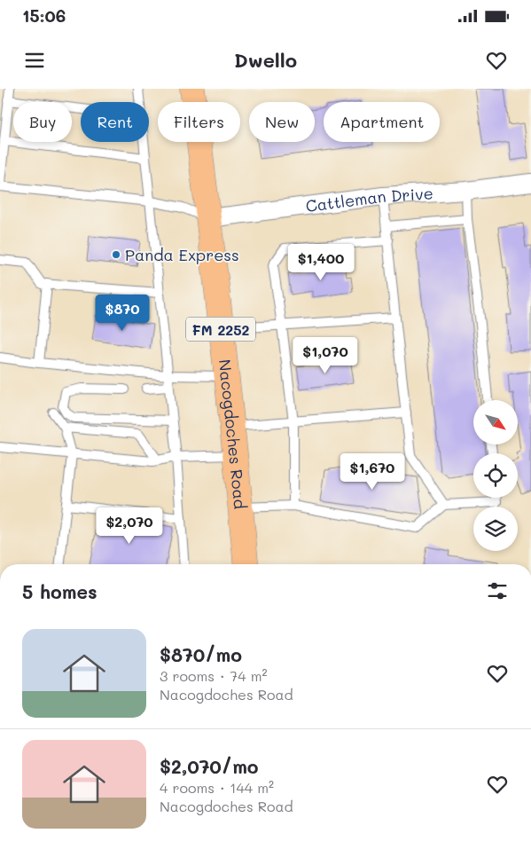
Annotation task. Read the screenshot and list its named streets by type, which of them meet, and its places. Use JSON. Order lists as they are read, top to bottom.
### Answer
{
  "streets": {
    "main road": ["FM 2252", "Nacogdoches Road"],
    "street": ["Cattleman Drive"]
  },
  "crossings": [
    ["Cattleman Drive", "Nacogdoches Road"]
  ],
  "places": ["Panda Express"],
  "north": "bottom right",
  "page": {
    "status": "15:06",
    "header": "Dwello",
    "chip": [
      "Buy",
      "Rent",
      "Filters",
      "New",
      "Apartment"
    ],
    "price": [
      "$1,400",
      "$870",
      "$1,070",
      "$1,670",
      "$2,070"
    ],
    "heading": "5 homes",
    "list": [
      {
        "name": "$870/mo",
        "note": "3 rooms · 74 m² · Nacogdoches Road"
      },
      {
        "name": "$2,070/mo",
        "note": "4 rooms · 144 m² · Nacogdoches Road"
      }
    ]
  }
}
